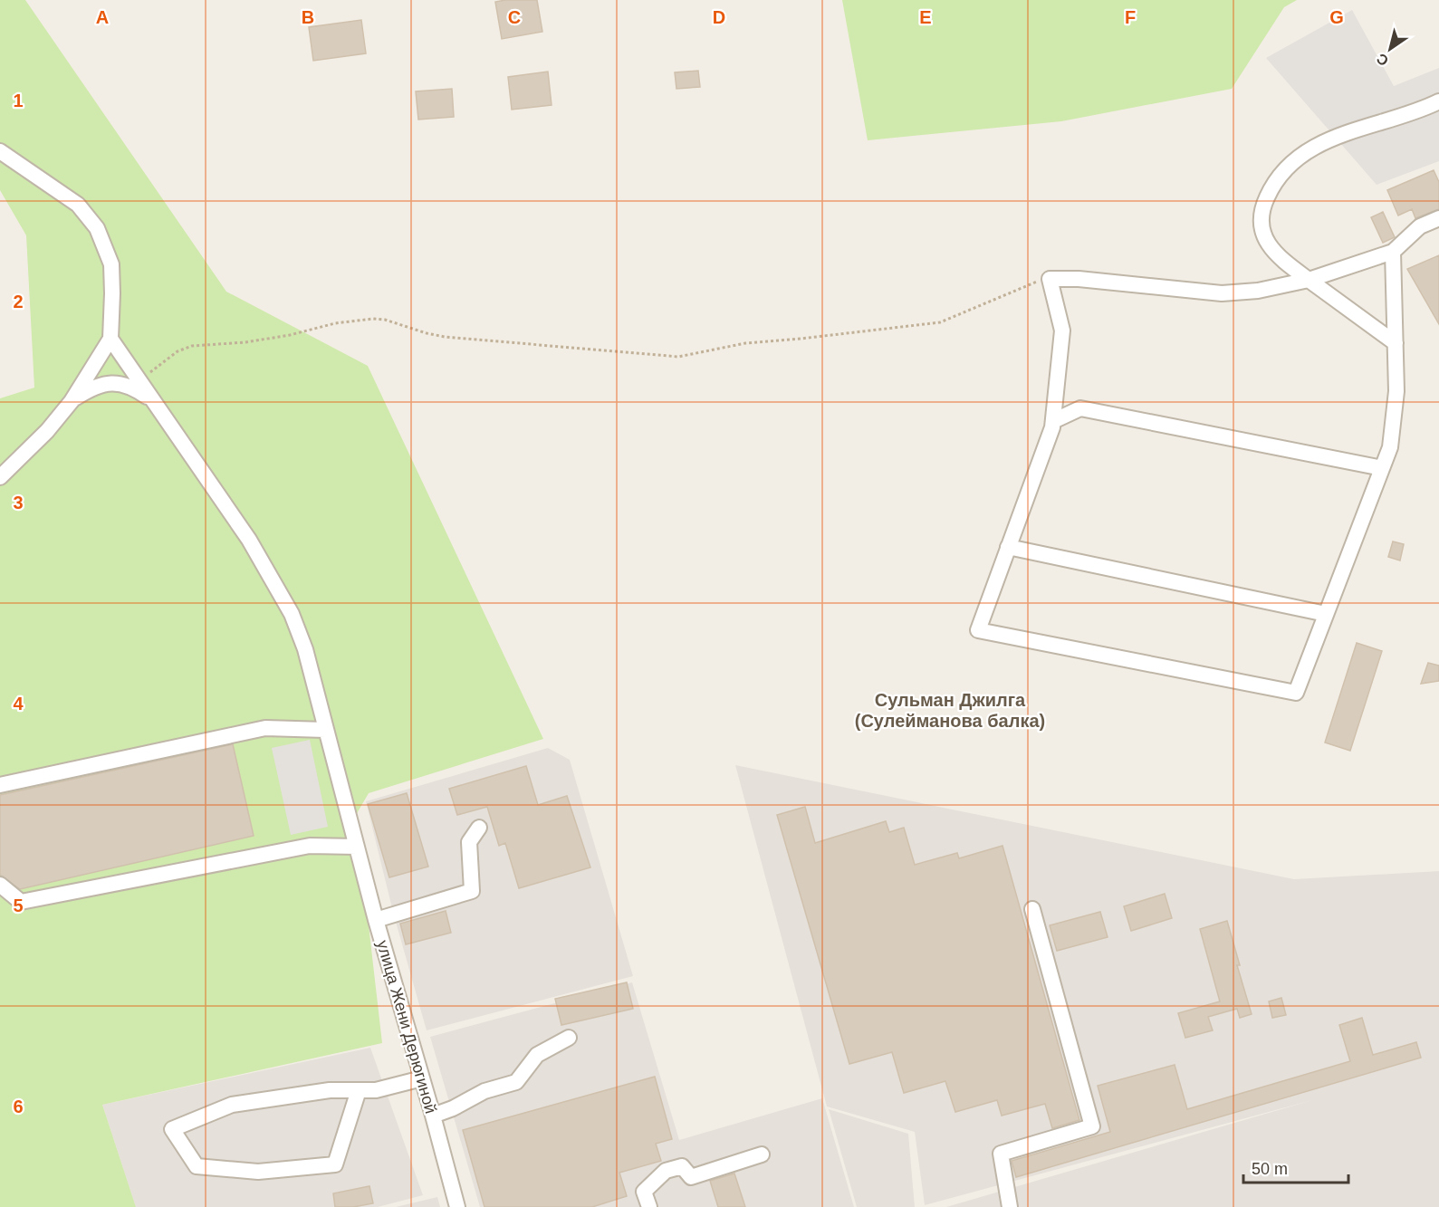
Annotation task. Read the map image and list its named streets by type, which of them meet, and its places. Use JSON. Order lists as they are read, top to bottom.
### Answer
{
  "streets": {
    "street": ["улица Жени Дерюгиной"]
  },
  "districts": ["Сульман Джилга (Сулейманова балка)"],
  "scale_bar": "50 m",
  "north": "bottom left",
  "grid": {
    "columns": [
      "A",
      "B",
      "C",
      "D",
      "E",
      "F",
      "G"
    ],
    "rows": [
      "1",
      "2",
      "3",
      "4",
      "5",
      "6"
    ]
  }
}
